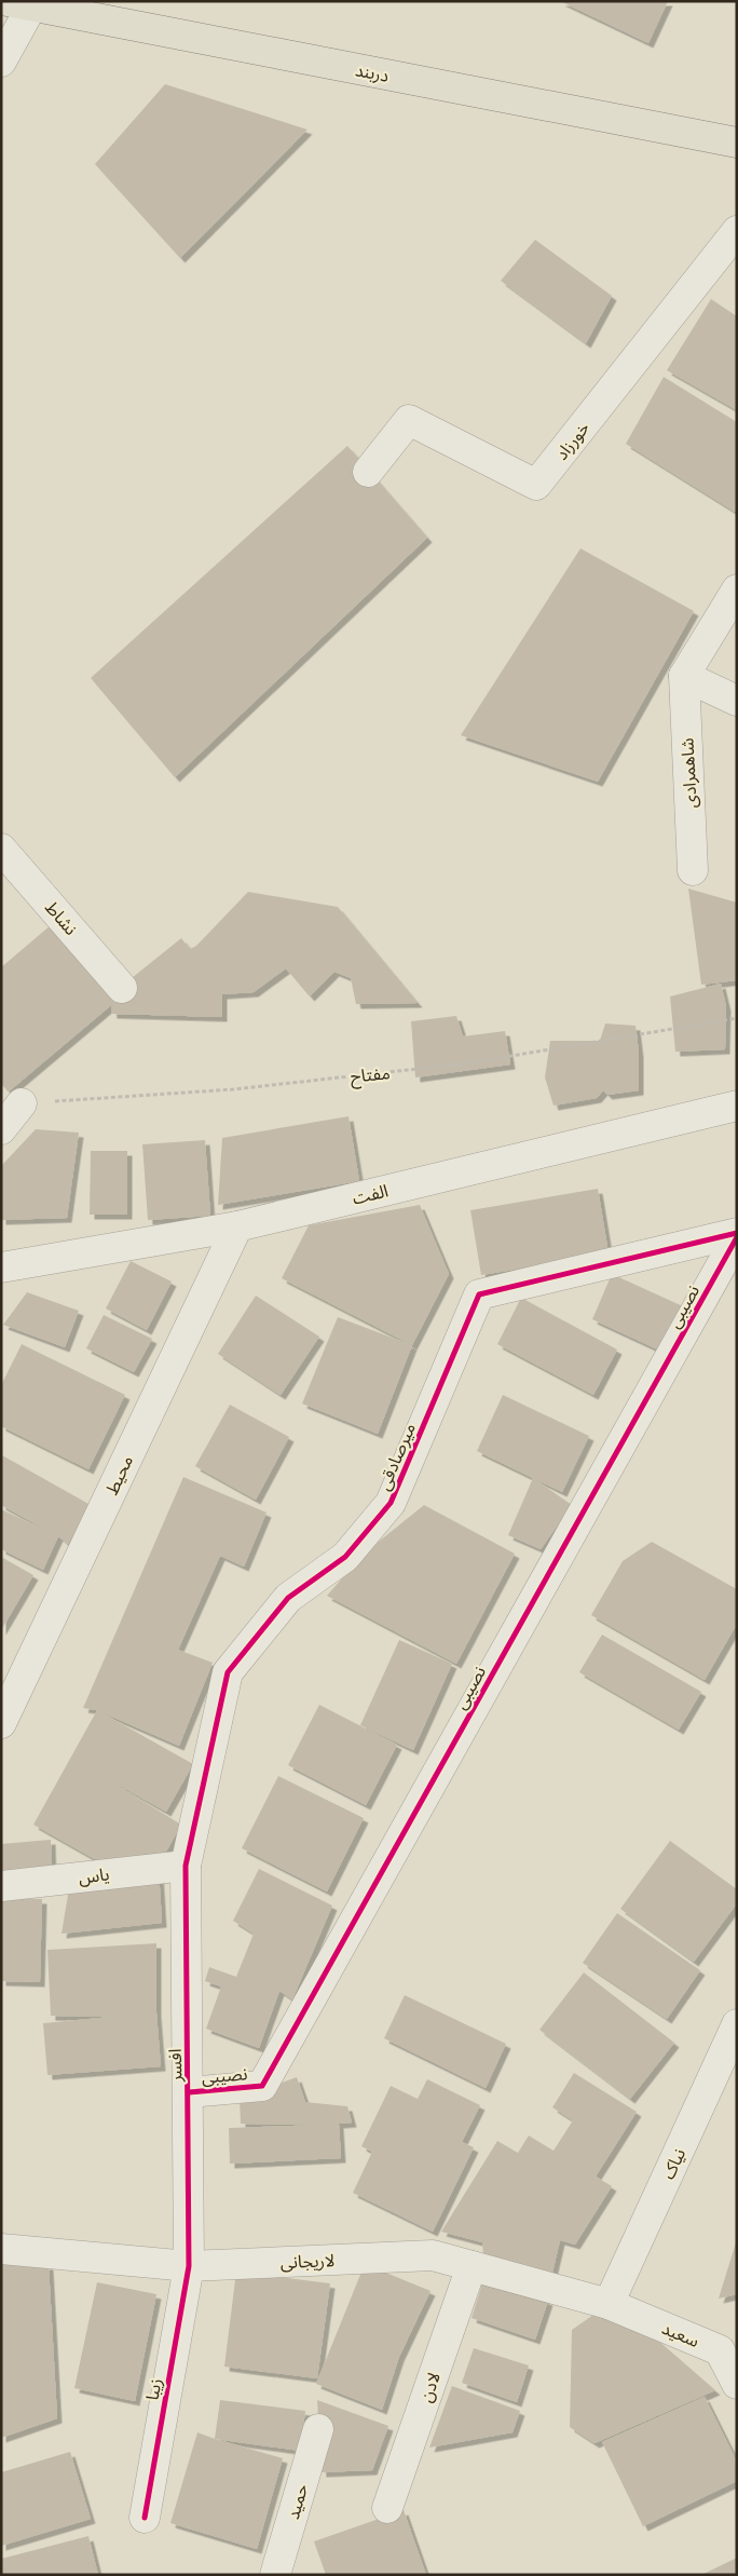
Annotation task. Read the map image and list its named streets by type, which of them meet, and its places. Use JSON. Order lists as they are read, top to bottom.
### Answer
{
  "streets": {
    "main road": ["دربند"],
    "street": [
      "خورزاد",
      "شاهمرادی",
      "نشاط",
      "الفت",
      "نصیبی",
      "میرصادقی",
      "محیط",
      "یاس",
      "افسر",
      "نیاک",
      "لاریجانی",
      "سعید",
      "لادن",
      "زیبا",
      "حمید"
    ],
    "path": ["مفتاح"]
  },
  "crossings": [
    ["الفت", "محیط"],
    ["نصیبی", "افسر"],
    ["میرصادقی", "یاس"],
    ["میرصادقی", "افسر"],
    ["یاس", "افسر"],
    ["افسر", "لاریجانی"],
    ["افسر", "زیبا"],
    ["نیاک", "لاریجانی"],
    ["نیاک", "سعید"],
    ["لاریجانی", "سعید"],
    ["لاریجانی", "لادن"],
    ["لاریجانی", "زیبا"]
  ]
}
